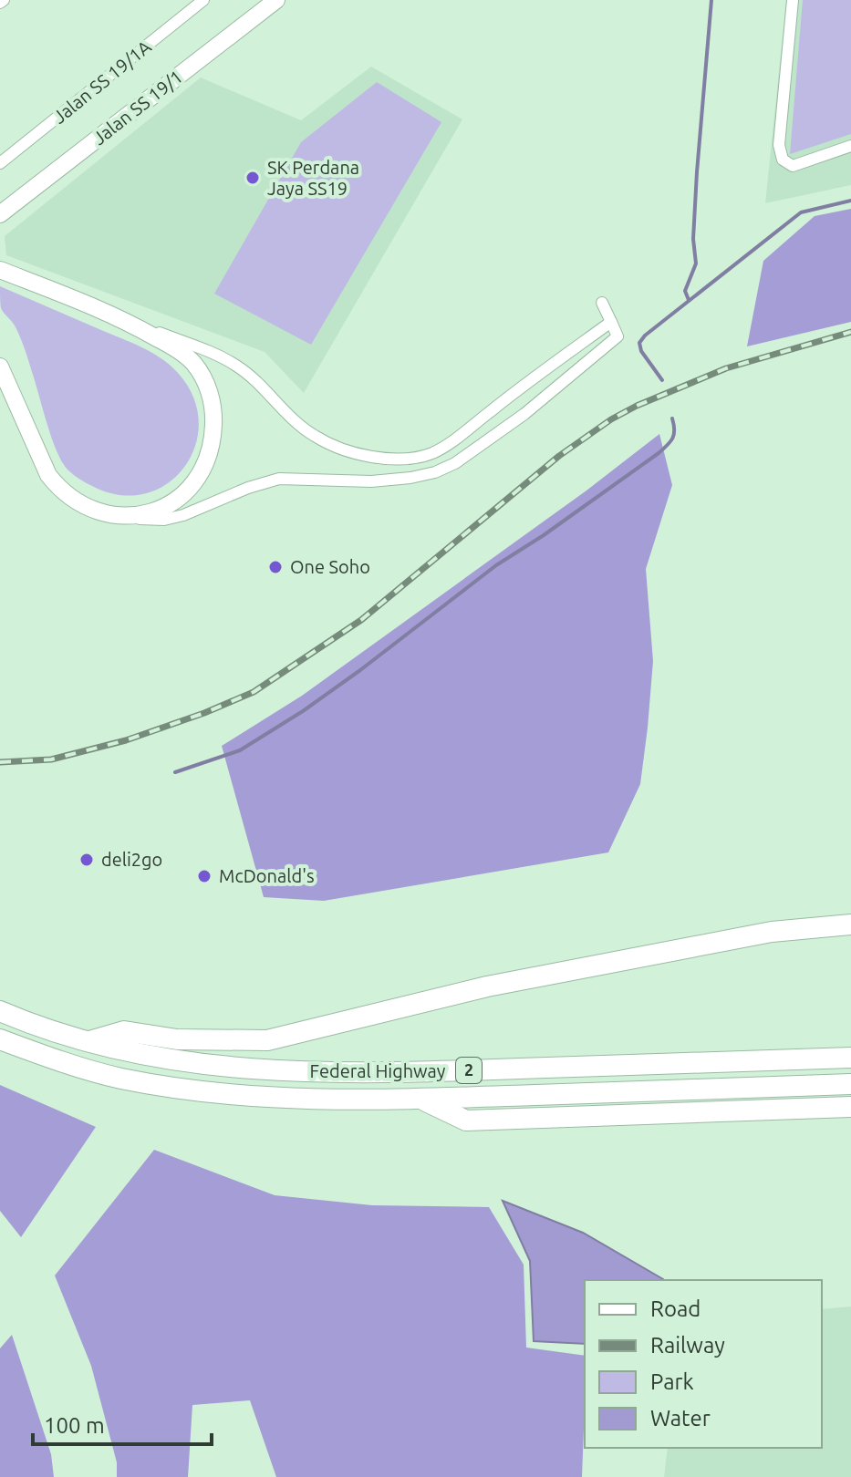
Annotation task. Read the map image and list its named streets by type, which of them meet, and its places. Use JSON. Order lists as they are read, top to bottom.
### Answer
{
  "streets": {
    "highway": ["2", "Federal Highway"],
    "main road": ["Jalan SS 19/1"],
    "street": ["Jalan SS 19/1A"]
  },
  "places": [
    "SK Perdana Jaya SS19",
    "One Soho",
    "deli2go",
    "McDonald's"
  ],
  "legend": [
    "Road",
    "Railway",
    "Park",
    "Water"
  ],
  "scale_bar": "100 m"
}
